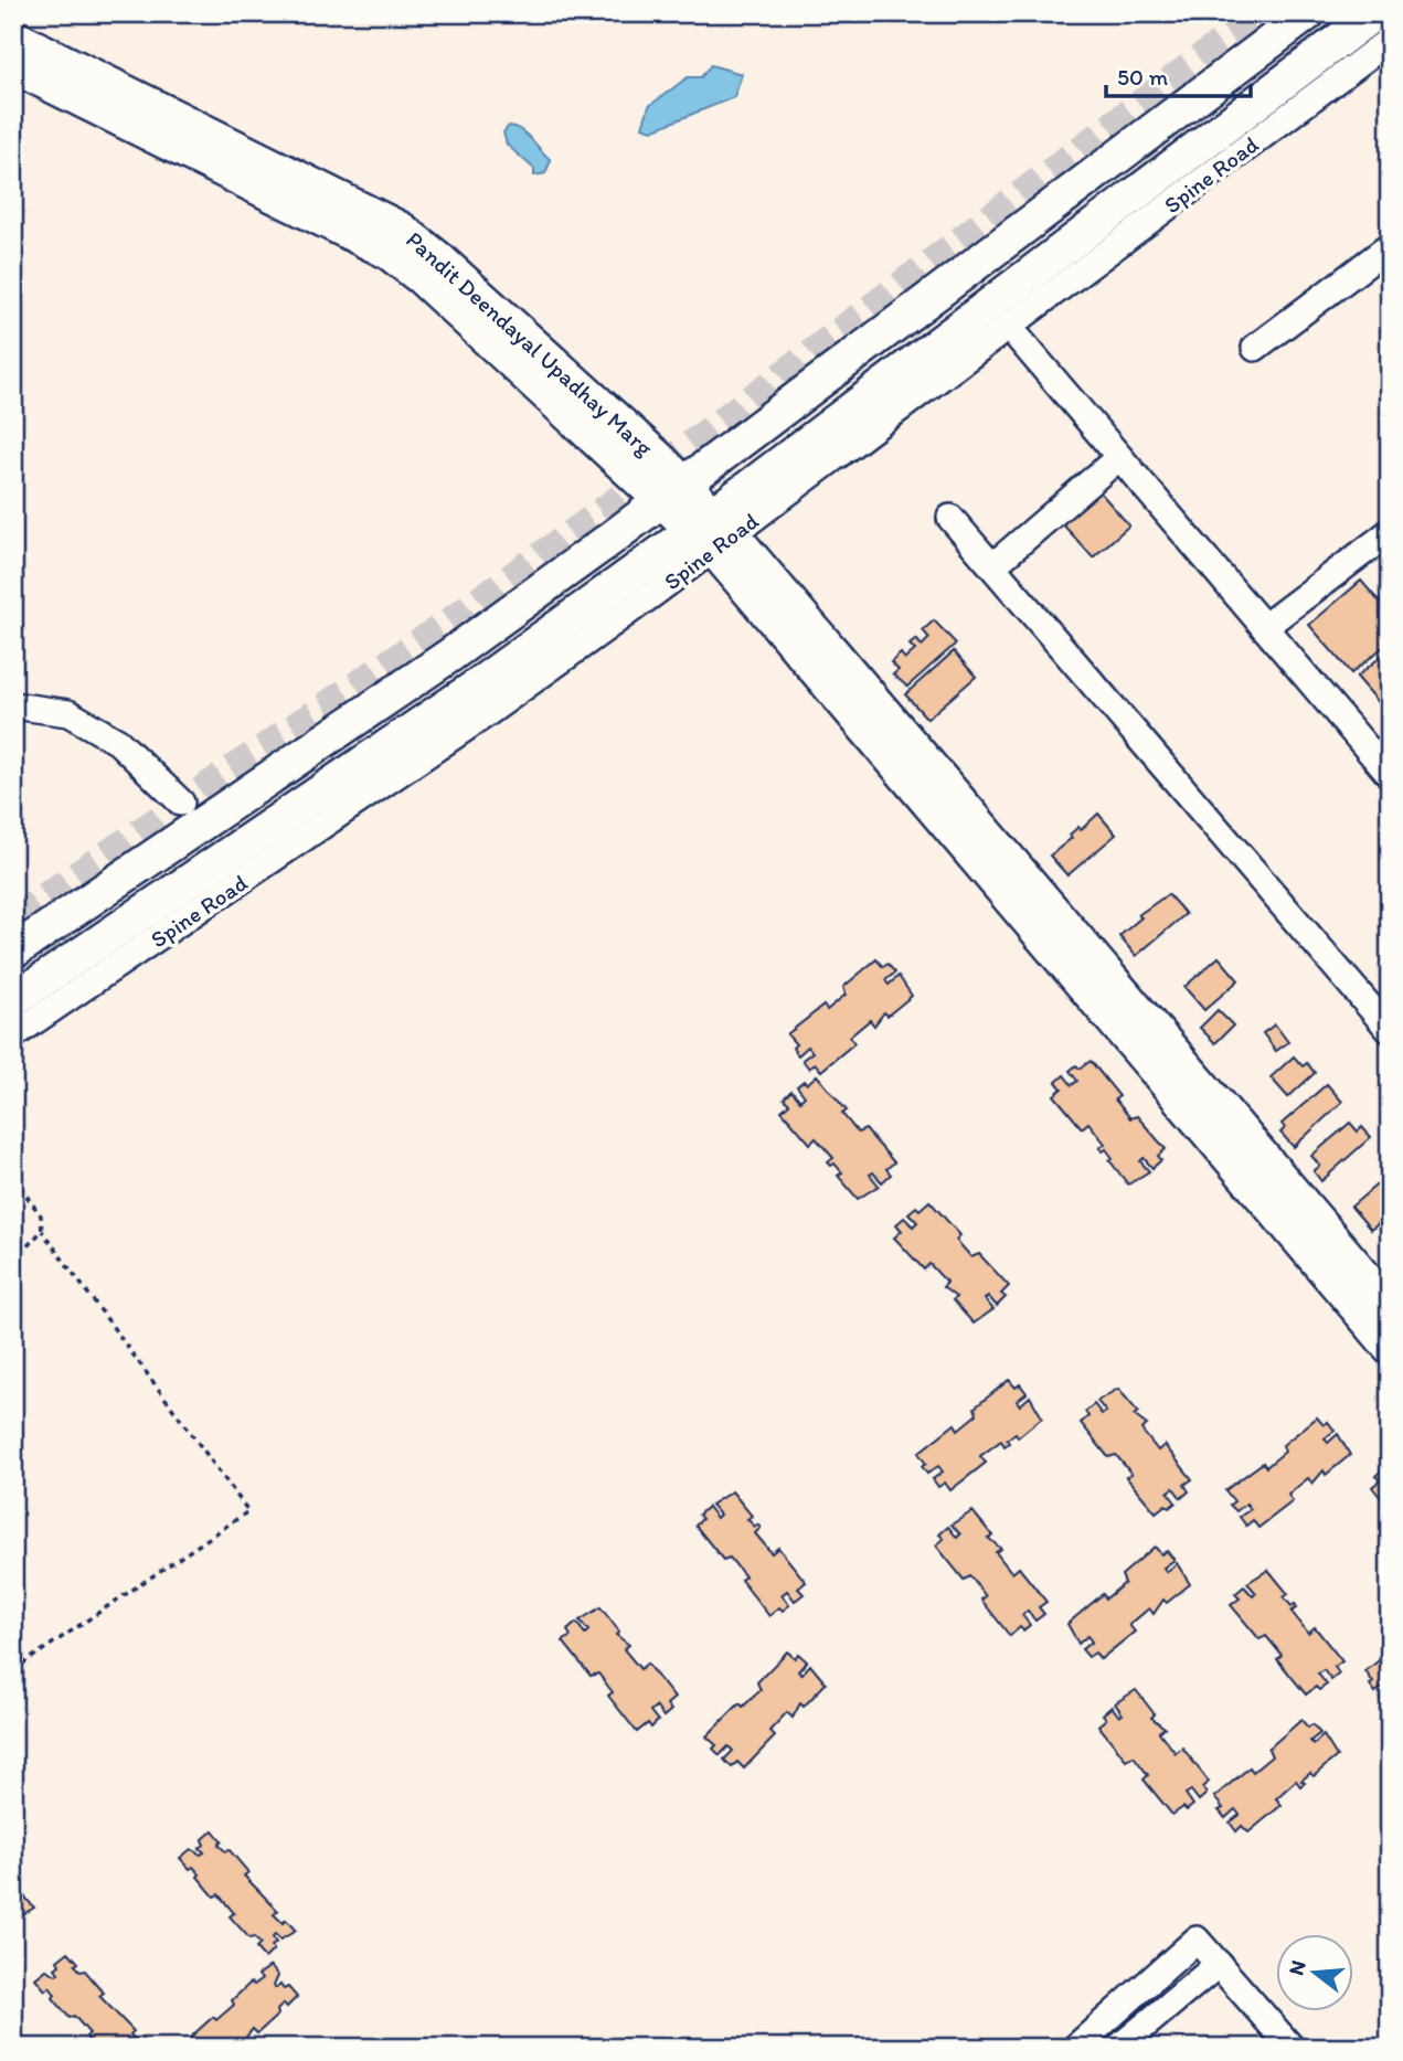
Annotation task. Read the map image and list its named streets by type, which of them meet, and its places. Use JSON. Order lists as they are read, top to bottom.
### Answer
{
  "streets": {
    "main road": ["Spine Road", "Pandit Deendayal Upadhay Marg"]
  },
  "crossings": [
    ["Spine Road", "Pandit Deendayal Upadhay Marg"]
  ],
  "scale_bar": "50 m",
  "north": "left"
}
